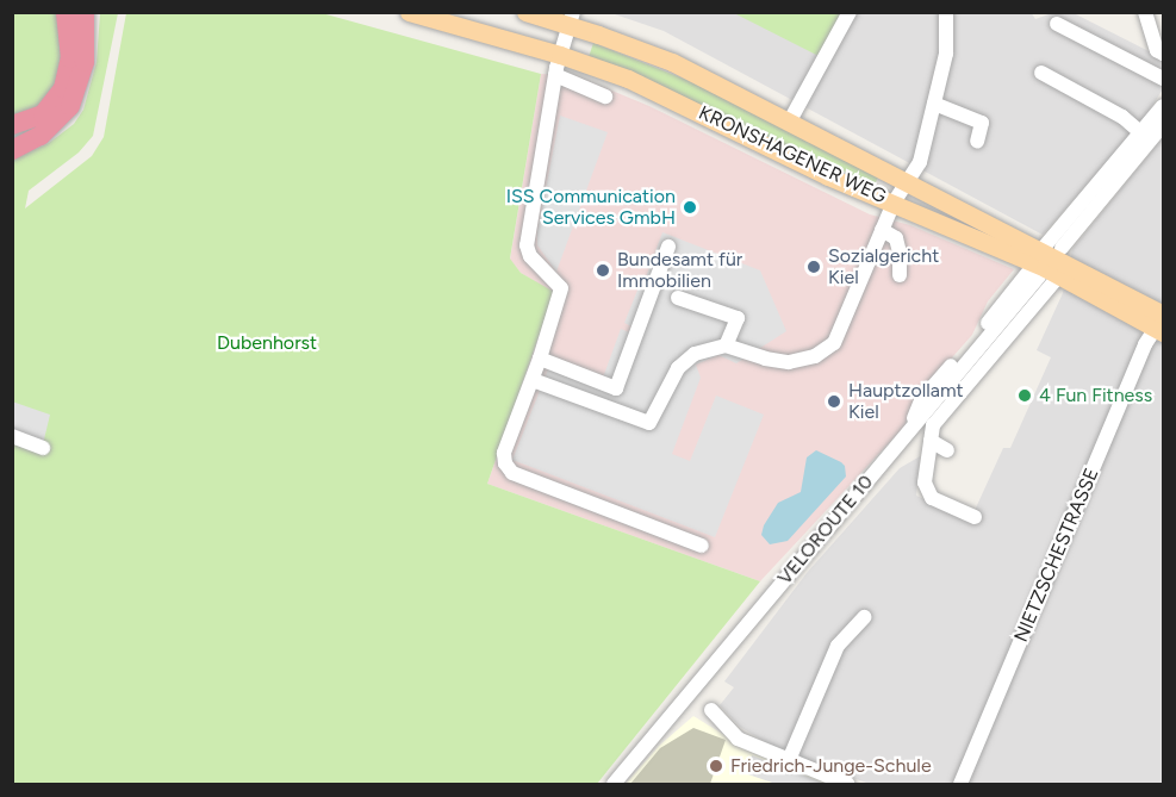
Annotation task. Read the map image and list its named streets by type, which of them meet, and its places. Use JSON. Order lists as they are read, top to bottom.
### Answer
{
  "streets": {
    "main road": ["KRONSHAGENER WEG"],
    "street": ["VELOROUTE 10", "NIETZSCHESTRASSE"]
  },
  "crossings": [
    ["KRONSHAGENER WEG", "VELOROUTE 10"],
    ["KRONSHAGENER WEG", "NIETZSCHESTRASSE"]
  ],
  "parks": ["Dubenhorst"],
  "places": [
    "ISS Communication Services GmbH",
    "Sozialgericht Kiel",
    "Bundesamt für Immobilien",
    "4 Fun Fitness",
    "Hauptzollamt Kiel",
    "Friedrich-Junge-Schule"
  ]
}
